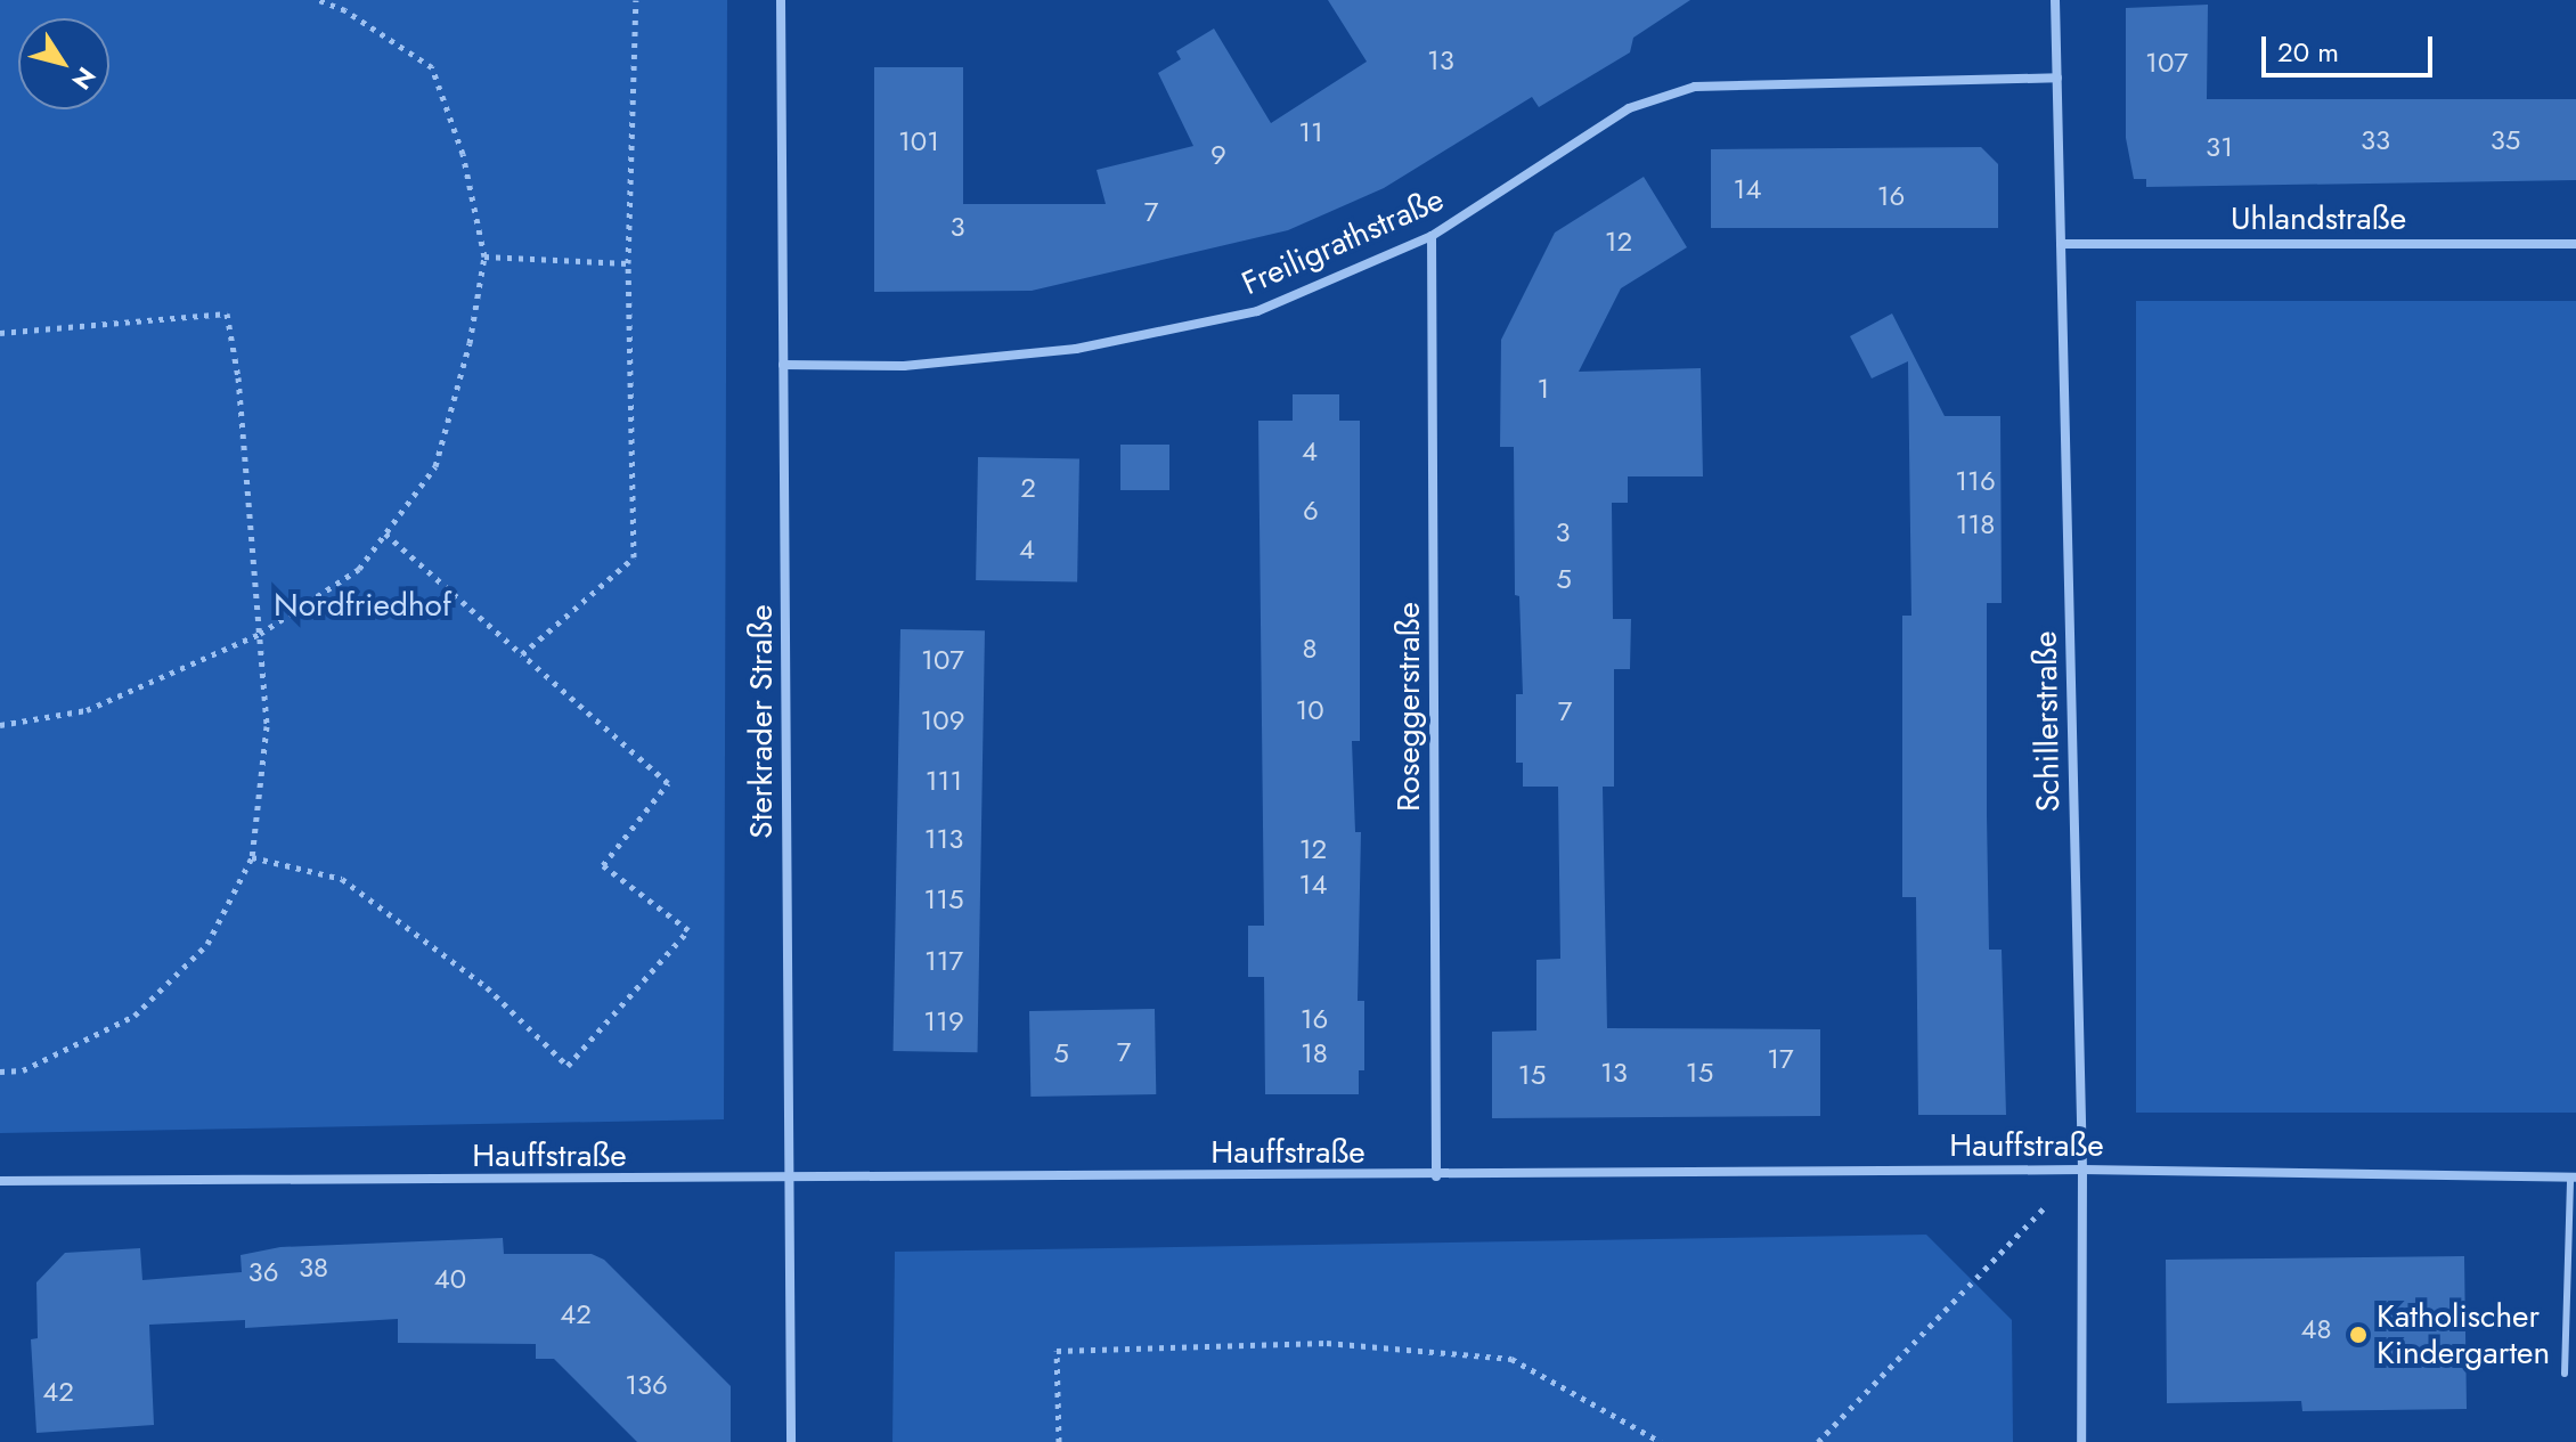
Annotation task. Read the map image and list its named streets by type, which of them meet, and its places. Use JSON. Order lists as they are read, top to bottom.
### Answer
{
  "streets": {
    "street": [
      "Uhlandstraße",
      "Freiligrathstraße",
      "Roseggerstraße",
      "Sterkrader Straße",
      "Schillerstraße",
      "Hauffstraße"
    ]
  },
  "crossings": [
    ["Uhlandstraße", "Schillerstraße"],
    ["Freiligrathstraße", "Roseggerstraße"],
    ["Freiligrathstraße", "Sterkrader Straße"],
    ["Freiligrathstraße", "Schillerstraße"],
    ["Roseggerstraße", "Hauffstraße"],
    ["Sterkrader Straße", "Hauffstraße"],
    ["Schillerstraße", "Hauffstraße"]
  ],
  "parks": ["Nordfriedhof"],
  "places": ["Katholischer Kindergarten"],
  "house_numbers": [
    "13",
    "107",
    "11",
    "33",
    "35",
    "101",
    "31",
    "9",
    "14",
    "16",
    "7",
    "3",
    "12",
    "1",
    "4",
    "116",
    "2",
    "6",
    "118",
    "3",
    "4",
    "5",
    "8",
    "107",
    "10",
    "7",
    "109",
    "111",
    "113",
    "12",
    "14",
    "115",
    "117",
    "16",
    "119",
    "7",
    "5",
    "18",
    "17",
    "13",
    "15",
    "15",
    "38",
    "36",
    "40",
    "42",
    "48",
    "136",
    "42"
  ],
  "scale_bar": "20 m",
  "north": "bottom right"
}
